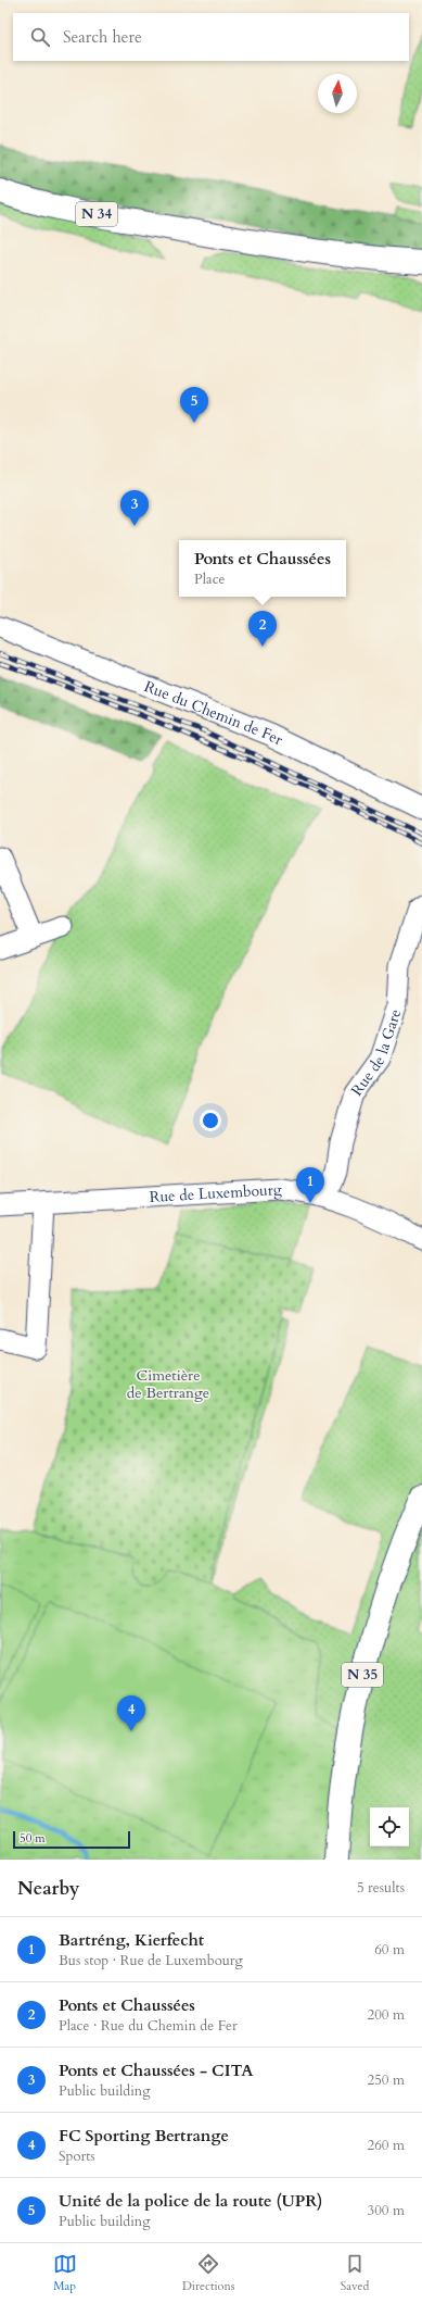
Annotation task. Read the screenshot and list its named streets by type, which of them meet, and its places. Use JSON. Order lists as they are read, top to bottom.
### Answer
{
  "streets": {
    "main road": ["N 34", "N 35"],
    "street": ["Rue du Chemin de Fer", "Rue de la Gare", "Rue de Luxembourg"]
  },
  "crossings": [
    ["Rue de la Gare", "Rue de Luxembourg"]
  ],
  "parks": ["Cimetière de Bertrange"],
  "scale_bar": "50 m",
  "north": "top",
  "page": {
    "search": "Search here",
    "pins": [
      "5",
      "3",
      "2",
      "1",
      "4"
    ],
    "popup": ["Ponts et Chaussées", "Place"],
    "scale": "50 m",
    "heading": ["Nearby", "5 results"],
    "list": [
      {
        "mark": "1",
        "name": "Bartréng, Kierfecht",
        "note": "Bus stop · Rue de Luxembourg",
        "value": "60 m"
      },
      {
        "mark": "2",
        "name": "Ponts et Chaussées",
        "note": "Place · Rue du Chemin de Fer",
        "value": "200 m"
      },
      {
        "mark": "3",
        "name": "Ponts et Chaussées - CITA",
        "note": "Public building",
        "value": "250 m"
      },
      {
        "mark": "4",
        "name": "FC Sporting Bertrange",
        "note": "Sports",
        "value": "260 m"
      },
      {
        "mark": "5",
        "name": "Unité de la police de la route (UPR)",
        "note": "Public building",
        "value": "300 m"
      }
    ],
    "nav": ["Map", "Directions", "Saved"]
  }
}
